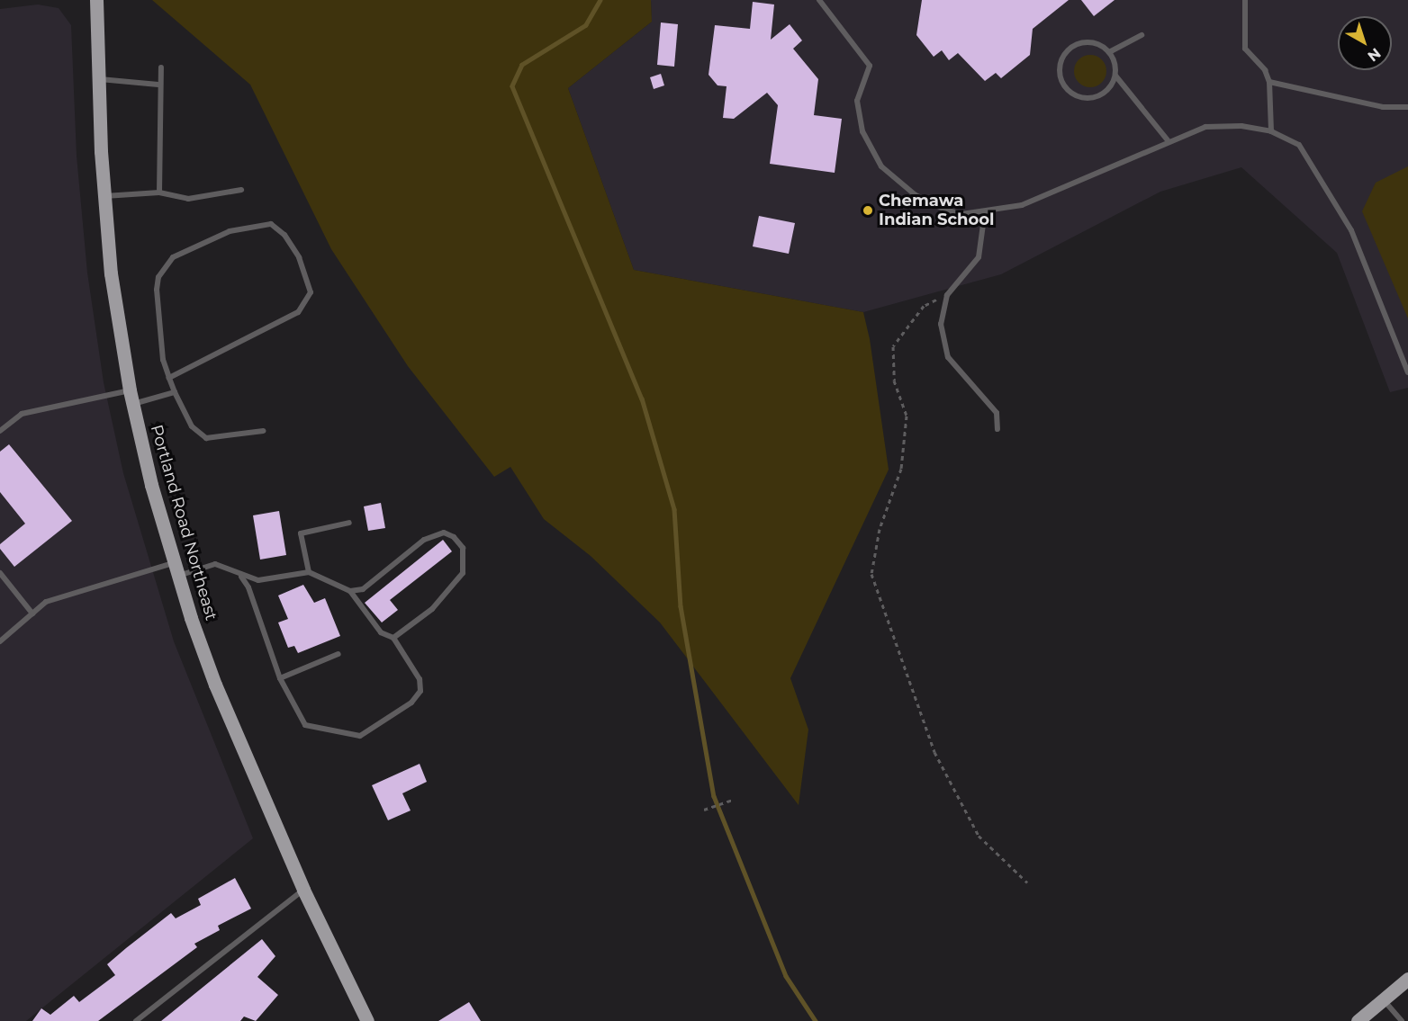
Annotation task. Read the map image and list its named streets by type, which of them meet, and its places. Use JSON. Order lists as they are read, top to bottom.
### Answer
{
  "streets": {
    "main road": ["Portland Road Northeast"]
  },
  "places": ["Chemawa Indian School"],
  "north": "bottom right"
}
